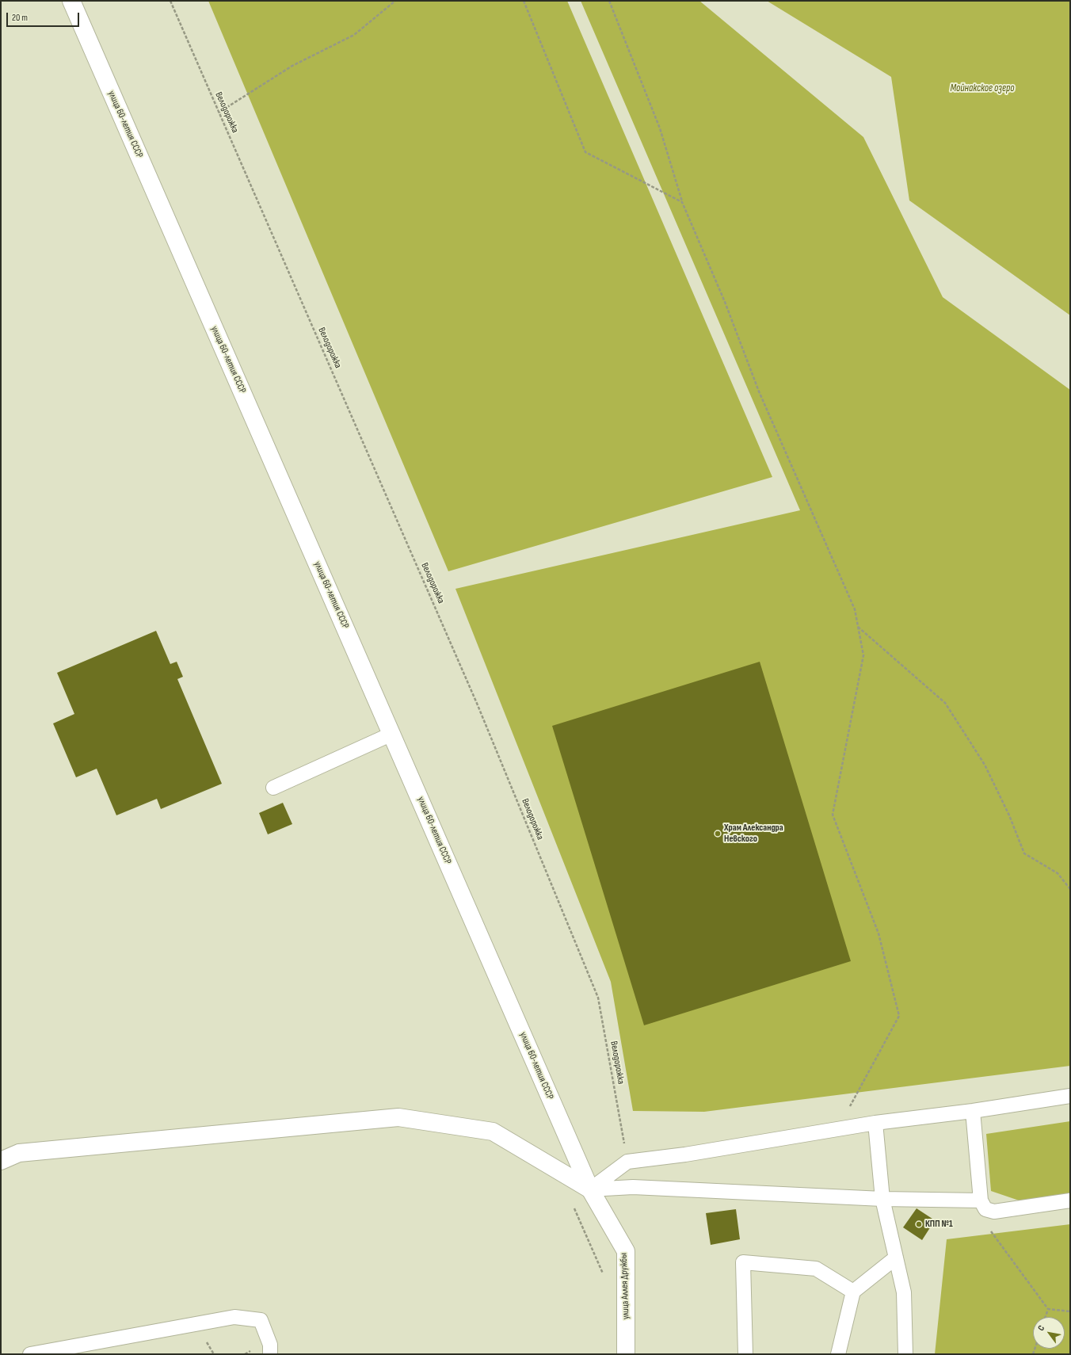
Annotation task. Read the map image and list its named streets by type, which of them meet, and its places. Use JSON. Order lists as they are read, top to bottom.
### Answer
{
  "streets": {
    "main road": ["улица 60-летия СССР", "улица Аллея Дружбы"],
    "path": ["Велодорожка"]
  },
  "crossings": [
    ["улица 60-летия СССР", "улица Аллея Дружбы"]
  ],
  "water": ["Мойнакское озеро"],
  "places": ["Храм Александра Невского", "КПП №1"],
  "scale_bar": "20 m",
  "north": "top left"
}
